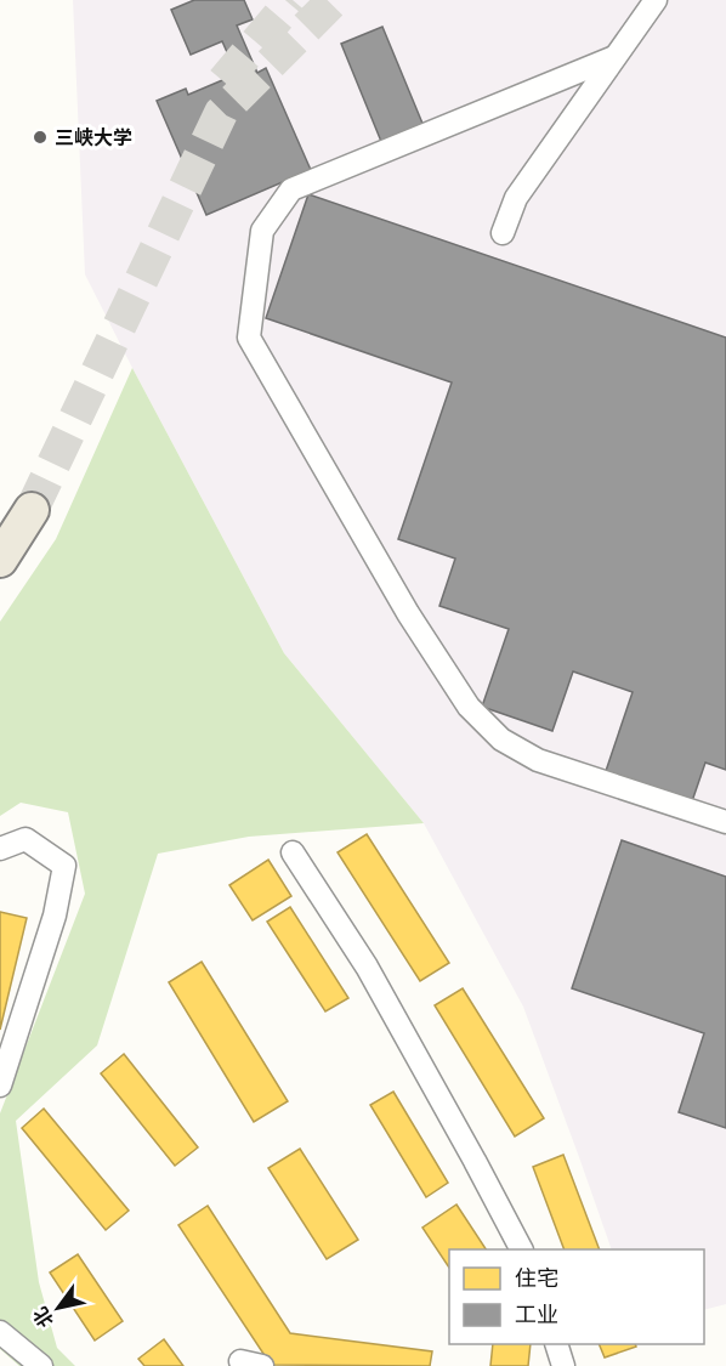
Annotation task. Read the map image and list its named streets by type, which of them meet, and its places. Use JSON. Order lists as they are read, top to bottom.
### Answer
{
  "places": ["三峡大学"],
  "legend": ["住宅", "工业"],
  "north": "bottom left"
}
